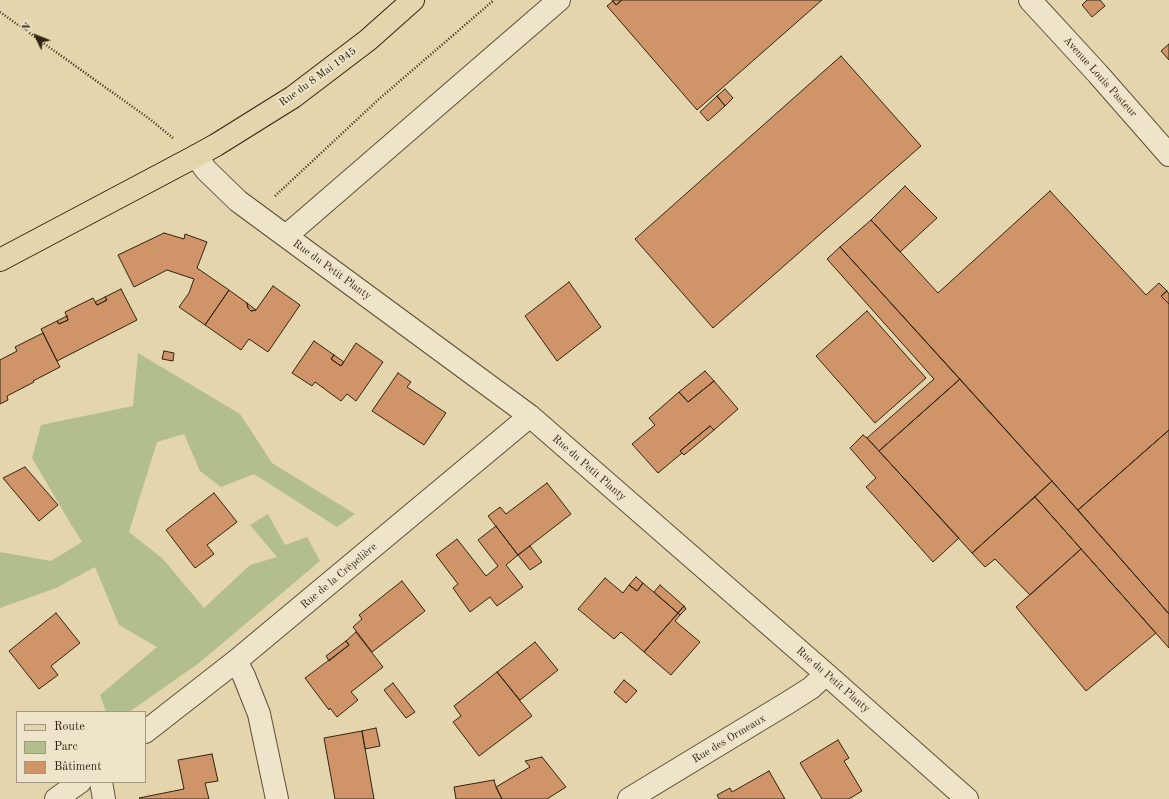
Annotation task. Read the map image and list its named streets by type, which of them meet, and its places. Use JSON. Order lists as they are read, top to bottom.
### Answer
{
  "streets": {
    "main road": ["Rue du 8 Mai 1945"],
    "street": [
      "Avenue Louis Pasteur",
      "Rue du Petit Planty",
      "Rue de la Crêpelière",
      "Rue des Ormeaux"
    ]
  },
  "crossings": [
    ["Rue du 8 Mai 1945", "Rue du Petit Planty"],
    ["Rue du Petit Planty", "Rue de la Crêpelière"],
    ["Rue du Petit Planty", "Rue des Ormeaux"]
  ],
  "legend": ["Route", "Parc", "Bâtiment"],
  "north": "top left"
}
